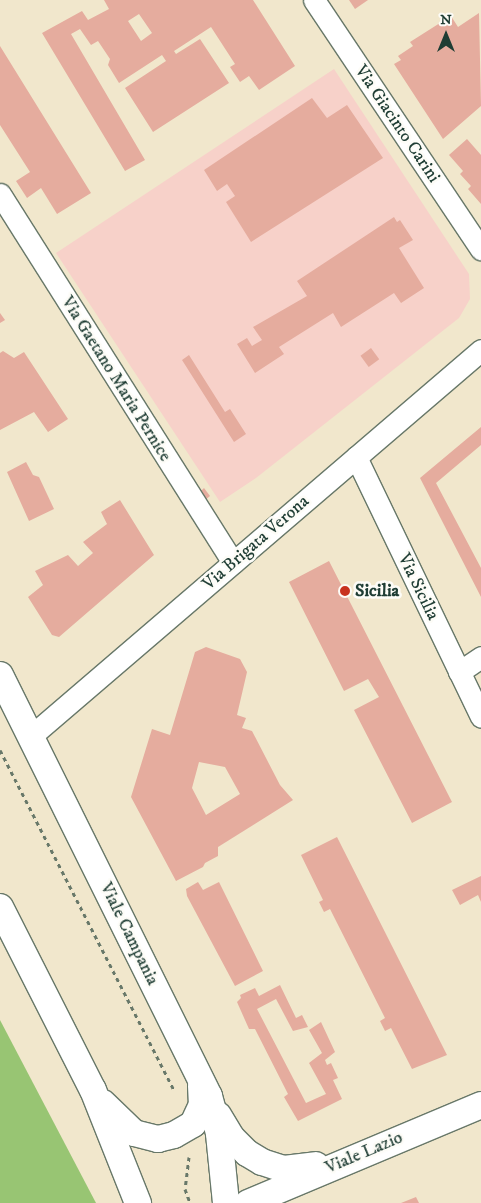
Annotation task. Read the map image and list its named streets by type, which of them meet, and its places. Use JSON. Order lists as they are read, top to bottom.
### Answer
{
  "streets": {
    "street": [
      "Via Giacinto Carini",
      "Via Gaetano Maria Pernice",
      "Via Brigata Verona",
      "Via Sicilia",
      "Viale Campania",
      "Viale Lazio"
    ]
  },
  "crossings": [
    ["Via Gaetano Maria Pernice", "Via Brigata Verona"],
    ["Via Brigata Verona", "Via Sicilia"],
    ["Via Brigata Verona", "Viale Campania"]
  ],
  "places": ["Sicilia"],
  "north": "top"
}
